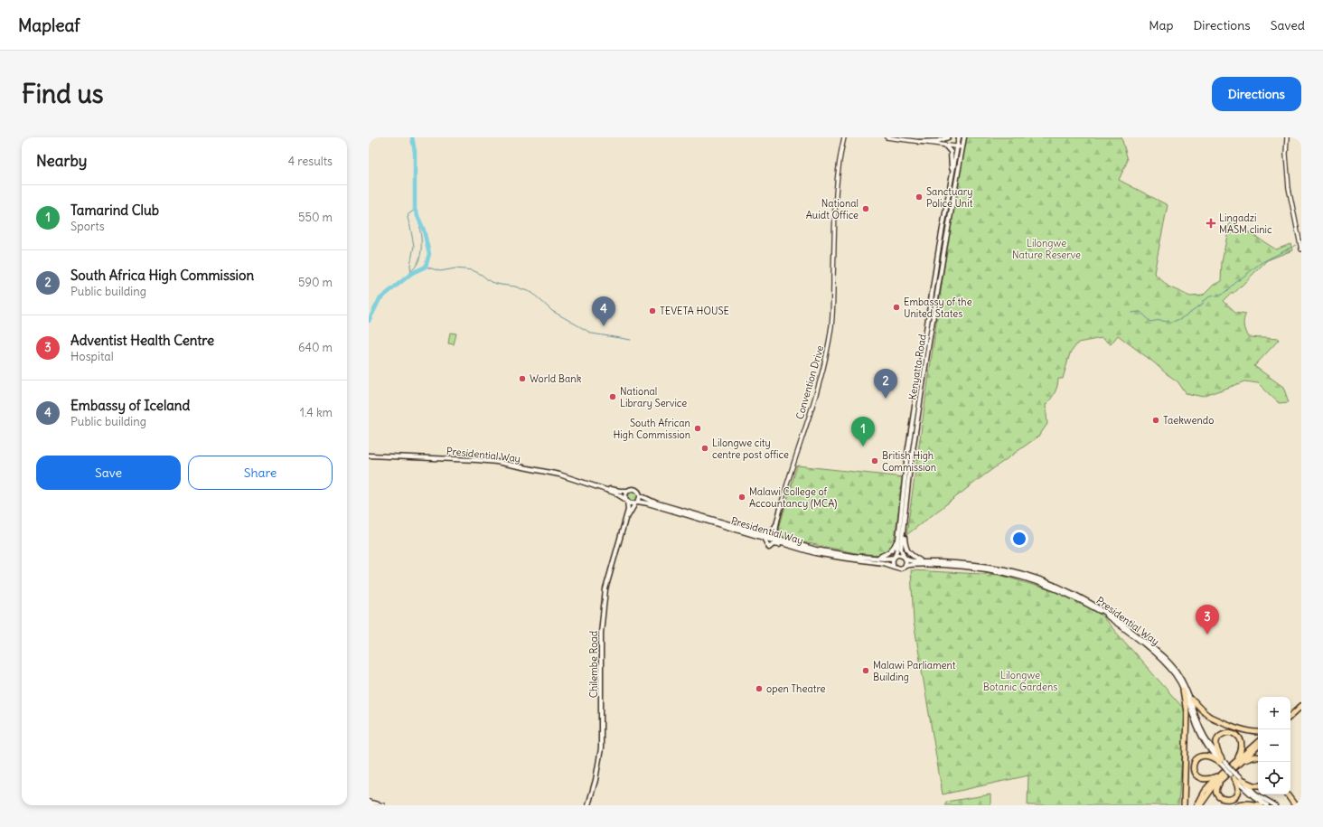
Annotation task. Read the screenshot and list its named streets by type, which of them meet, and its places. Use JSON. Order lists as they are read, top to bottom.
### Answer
{
  "streets": {
    "main road": ["Kenyatta Road", "Presidential Way", "Chilembe Road"],
    "street": ["Convention Drive"]
  },
  "crossings": [
    ["Kenyatta Road", "Presidential Way"],
    ["Convention Drive", "Presidential Way"]
  ],
  "parks": ["Lilongwe Nature Reserve", "Lilongwe Botanic Gardens"],
  "places": {
    "other": [
      "Sanctuary Police Unit",
      "National Auidt Office",
      "Embassy of the United States",
      "TEVETA HOUSE",
      "World Bank",
      "National Library Service",
      "Taekwendo",
      "South African High Commission",
      "Lilongwe city centre post office",
      "British High Commission",
      "Malawi College of Accountancy (MCA)",
      "Malawi Parliament Building",
      "open Theatre"
    ],
    "health": ["Lingadzi MASM clinic"]
  },
  "page": {
    "header": "Mapleaf",
    "nav": ["Map", "Directions", "Saved"],
    "buttons": [
      "Directions",
      ["Save", "Share"]
    ],
    "title": "Find us",
    "heading": ["Nearby", "4 results"],
    "list": [
      {
        "mark": "1",
        "name": "Tamarind Club",
        "note": "Sports",
        "value": "550 m"
      },
      {
        "mark": "2",
        "name": "South Africa High Commission",
        "note": "Public building",
        "value": "590 m"
      },
      {
        "mark": "3",
        "name": "Adventist Health Centre",
        "note": "Hospital",
        "value": "640 m"
      },
      {
        "mark": "4",
        "name": "Embassy of Iceland",
        "note": "Public building",
        "value": "1.4 km"
      }
    ],
    "pins": [
      "4",
      "2",
      "1",
      "3"
    ],
    "map_buttons": ["+", "−"]
  }
}
